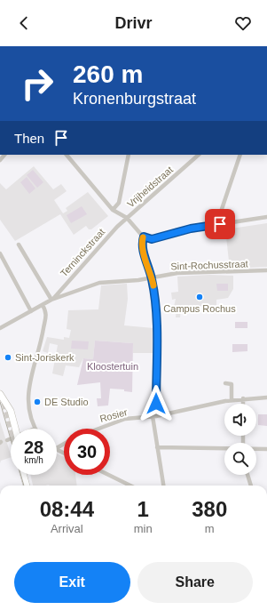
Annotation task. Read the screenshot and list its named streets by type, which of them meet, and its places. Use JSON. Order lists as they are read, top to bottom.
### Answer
{
  "streets": {
    "street": [
      "Vrijheidstraat",
      "Terninckstraat",
      "Sint-Rochusstraat",
      "Rosier"
    ]
  },
  "crossings": [
    ["Vrijheidstraat", "Terninckstraat"],
    ["Terninckstraat", "Sint-Rochusstraat"]
  ],
  "parks": ["Kloostertuin"],
  "places": ["Campus Rochus", "Sint-Joriskerk", "DE Studio"],
  "page": {
    "header": "Drivr",
    "turn": ["260 m", "Kronenburgstraat"],
    "then": "Then",
    "speed": "28 km/h",
    "limit": "30",
    "eta": [
      "08:44",
      "Arrival",
      "1",
      "min",
      "380",
      "m"
    ],
    "buttons": ["Exit", "Share"]
  }
}
